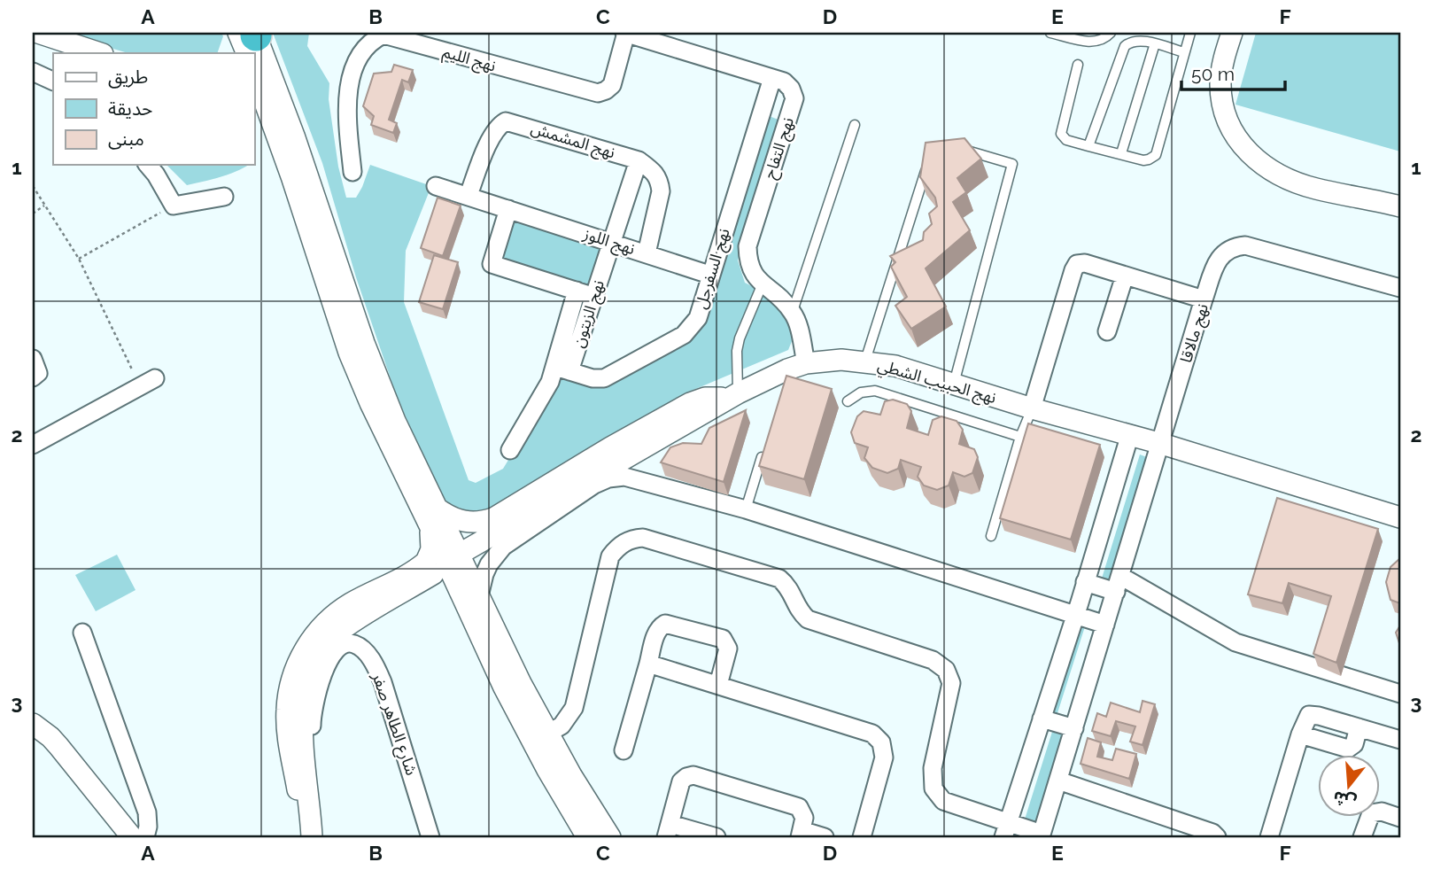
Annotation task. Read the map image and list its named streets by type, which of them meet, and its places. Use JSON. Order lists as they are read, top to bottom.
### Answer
{
  "streets": {
    "street": [
      "نهج الليم",
      "نهج المشمش",
      "نهج التفاح",
      "نهج اللوز",
      "نهج السفرجل",
      "نهج الزيتون",
      "نهج مالاقا",
      "نهج الحبيب الشطي",
      "شارع الطاهر صفر"
    ]
  },
  "crossings": [
    ["نهج الليم", "نهج التفاح"],
    ["نهج المشمش", "نهج اللوز"],
    ["نهج التفاح", "نهج السفرجل"],
    ["نهج التفاح", "نهج الحبيب الشطي"],
    ["نهج اللوز", "نهج السفرجل"],
    ["نهج اللوز", "نهج الزيتون"],
    ["نهج السفرجل", "نهج الزيتون"],
    ["نهج مالاقا", "نهج الحبيب الشطي"]
  ],
  "legend": ["طريق", "حديقة", "مبنى"],
  "scale_bar": "50 m",
  "north": "bottom",
  "grid": {
    "columns": [
      "A",
      "B",
      "C",
      "D",
      "E",
      "F"
    ],
    "rows": ["1", "2", "3"]
  }
}
